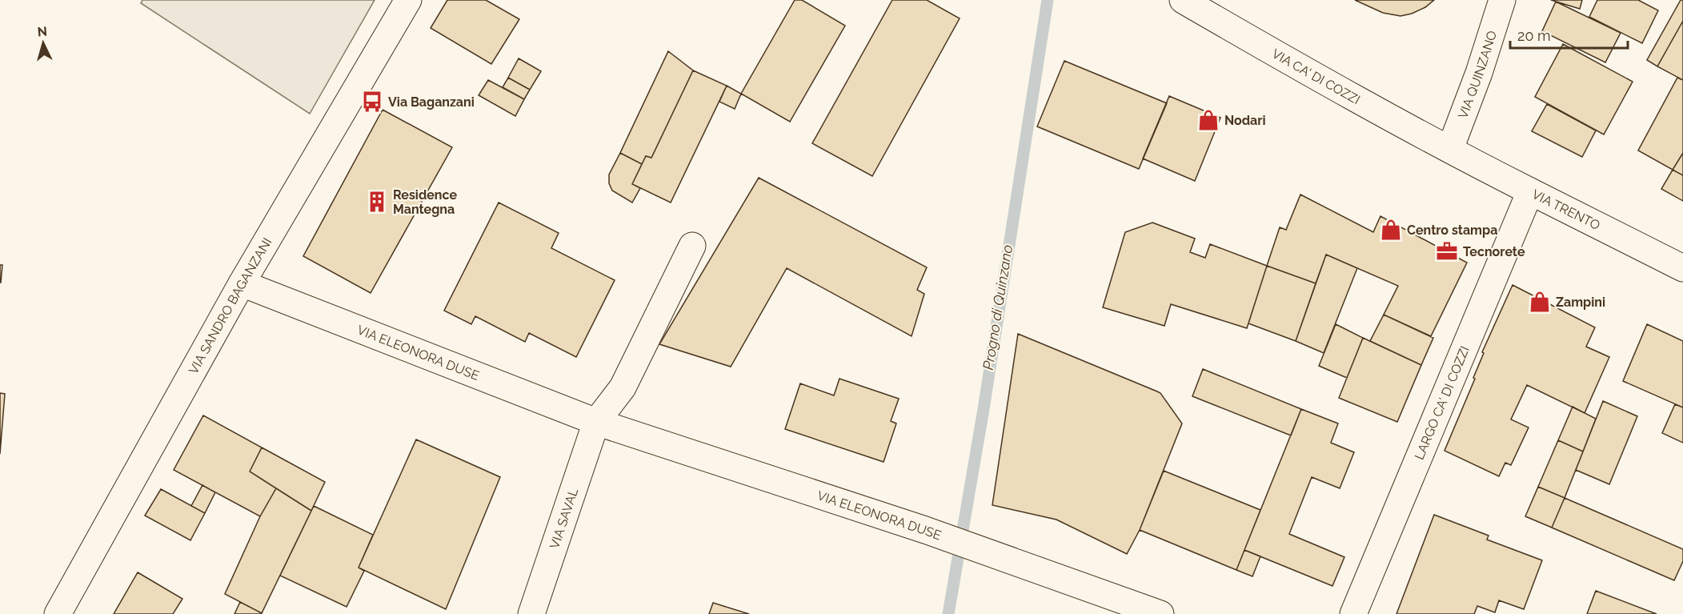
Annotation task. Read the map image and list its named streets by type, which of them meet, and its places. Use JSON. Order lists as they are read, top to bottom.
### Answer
{
  "streets": {
    "street": [
      "VIA QUINZANO",
      "VIA CA' DI COZZI",
      "VIA TRENTO",
      "VIA SANDRO BAGANZANI",
      "VIA ELEONORA DUSE",
      "LARGO CA' DI COZZI",
      "VIA SAVAL"
    ]
  },
  "crossings": [
    ["VIA QUINZANO", "VIA CA' DI COZZI"],
    ["VIA QUINZANO", "VIA TRENTO"],
    ["VIA CA' DI COZZI", "VIA TRENTO"],
    ["VIA TRENTO", "LARGO CA' DI COZZI"],
    ["VIA SANDRO BAGANZANI", "VIA ELEONORA DUSE"],
    ["VIA ELEONORA DUSE", "VIA SAVAL"]
  ],
  "water": ["Progno di Quinzano"],
  "places": {
    "bus stop": ["Via Baganzani"],
    "shop": ["Nodari", "Centro stampa", "Zampini"],
    "building": ["Residence Mantegna"],
    "office": ["Tecnorete"]
  },
  "scale_bar": "20 m",
  "north": "top"
}
